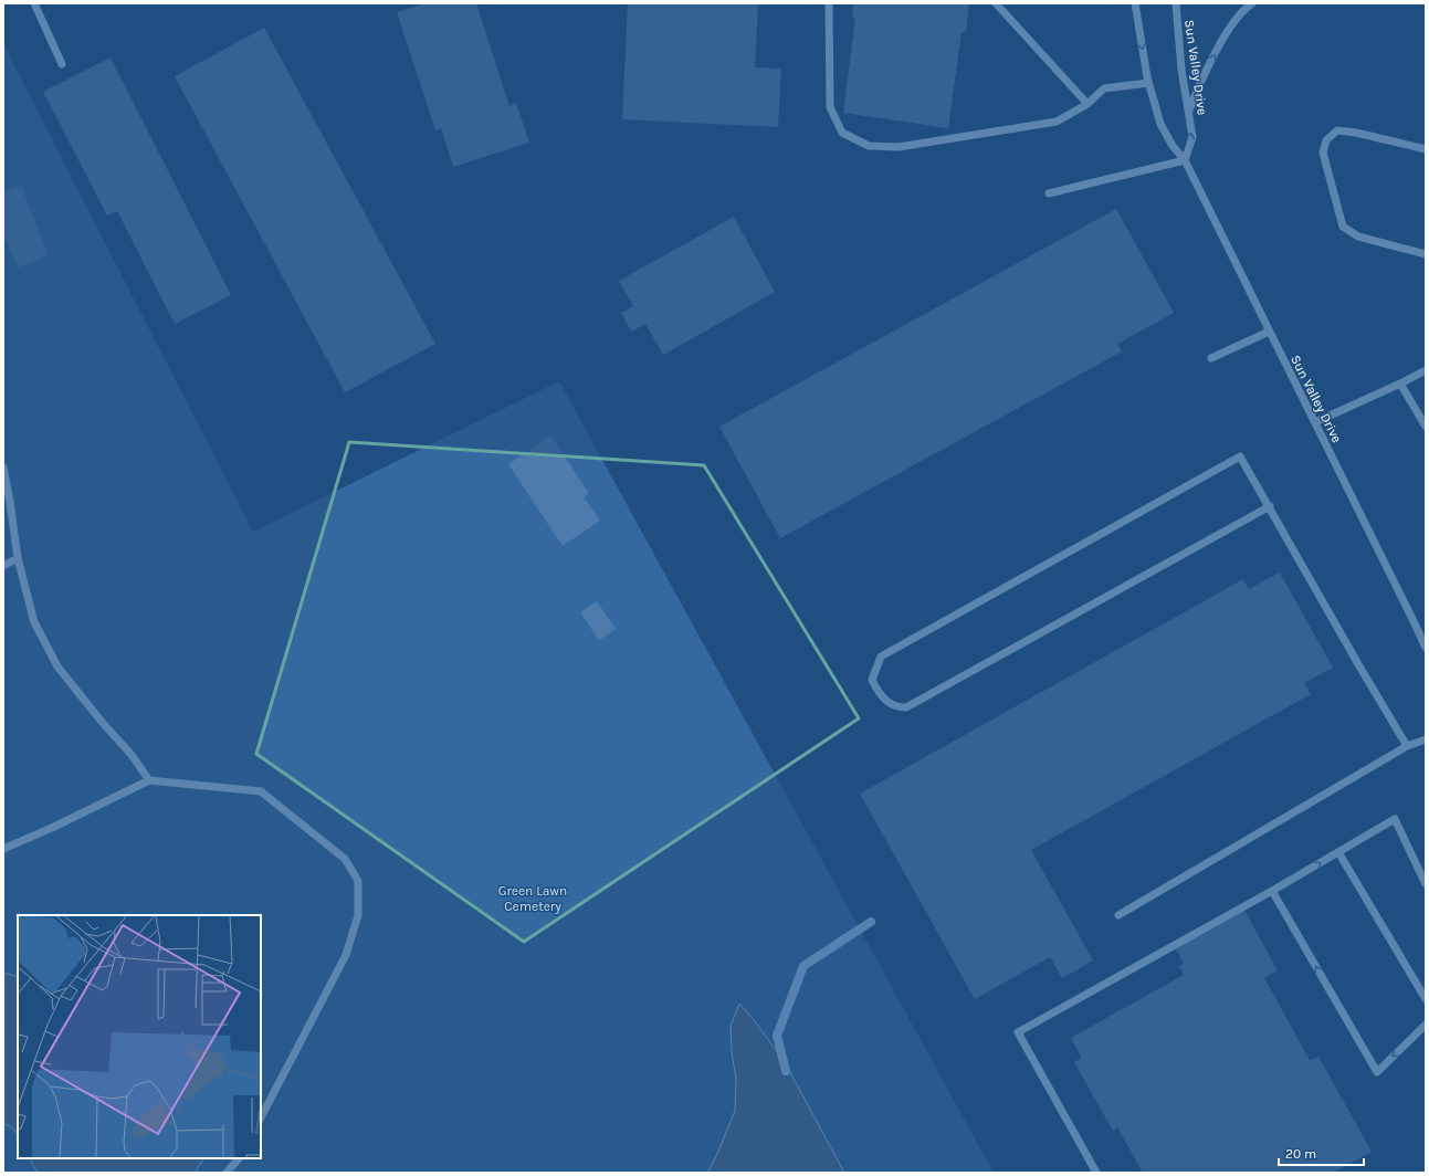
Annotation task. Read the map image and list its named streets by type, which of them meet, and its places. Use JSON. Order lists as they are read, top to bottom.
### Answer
{
  "streets": {
    "street": ["Sun Valley Drive"]
  },
  "parks": ["Green Lawn Cemetery"],
  "scale_bar": "20 m"
}
